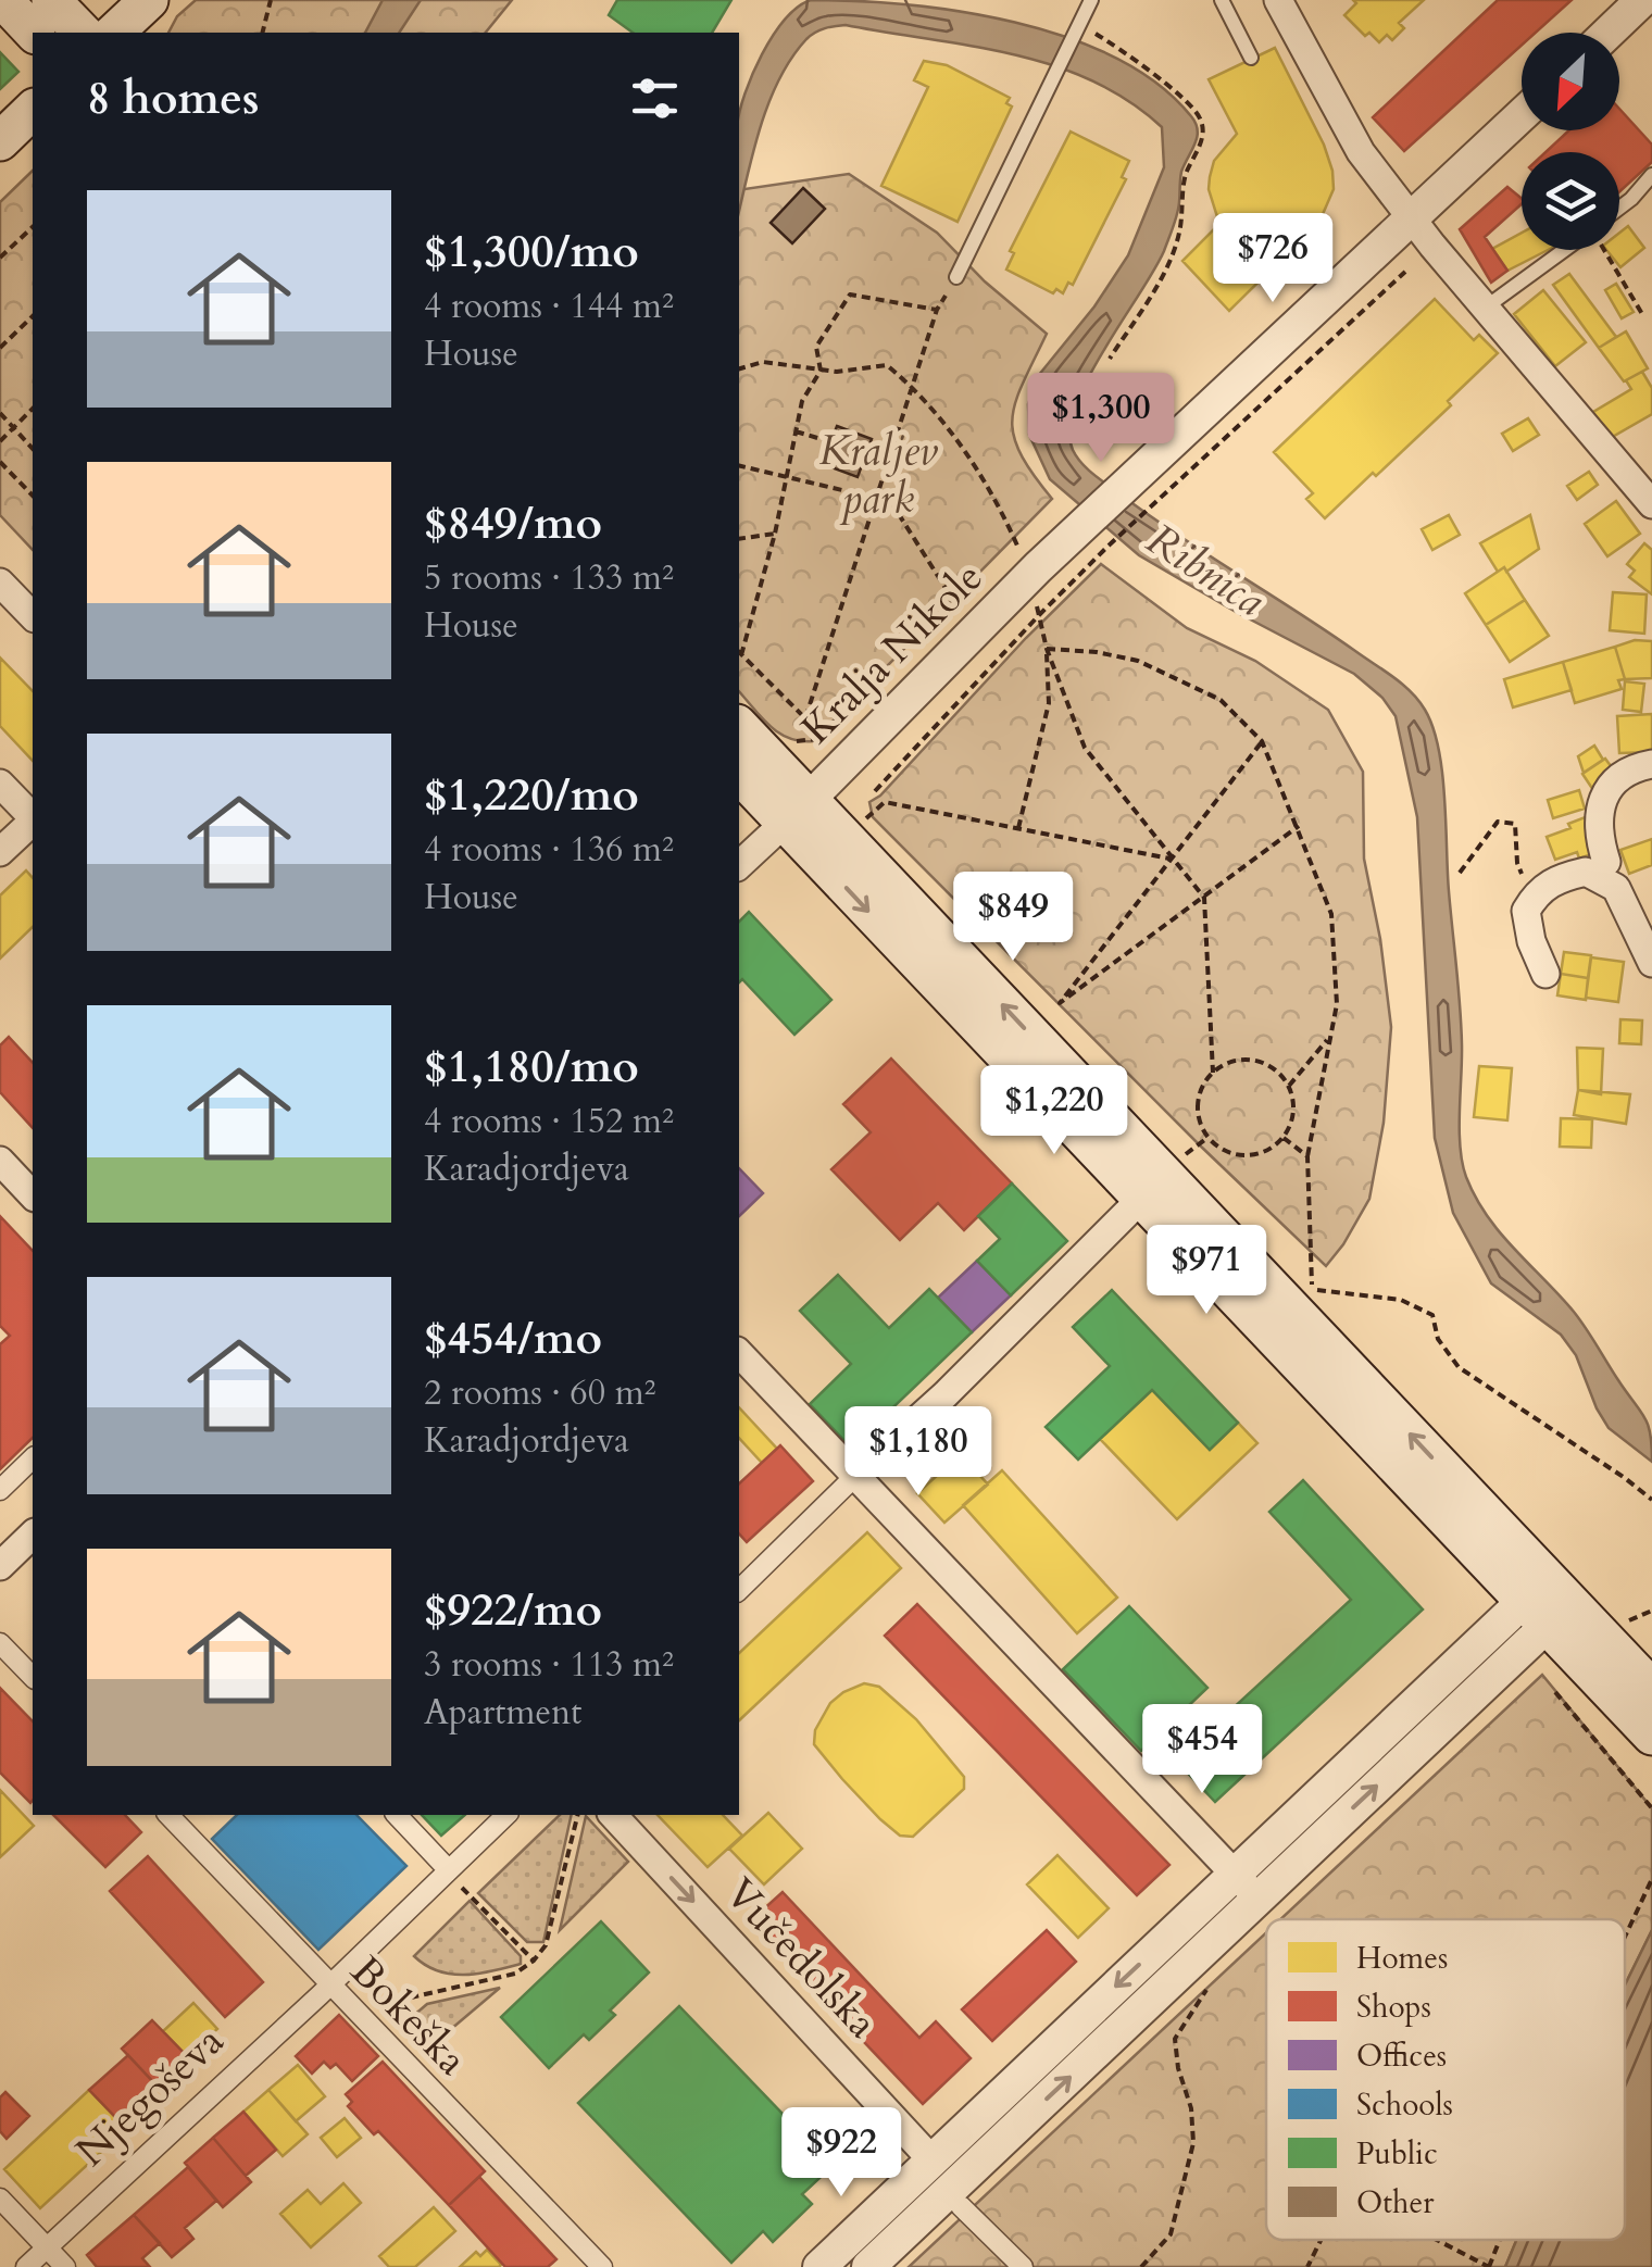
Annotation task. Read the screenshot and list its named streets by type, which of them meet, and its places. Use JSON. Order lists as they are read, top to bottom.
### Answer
{
  "streets": {
    "street": [
      "Kralja Nikole",
      "Vučedolska",
      "Bokeška",
      "Njegoševa"
    ]
  },
  "crossings": [
    ["Bokeška", "Njegoševa"]
  ],
  "one_way": ["Vučedolska"],
  "water": ["Ribnica"],
  "parks": ["Kraljev park"],
  "legend": [
    "Homes",
    "Shops",
    "Offices",
    "Schools",
    "Public",
    "Other"
  ],
  "north": "bottom left",
  "page": {
    "heading": "8 homes",
    "list": [
      {
        "name": "$1,300/mo",
        "note": "4 rooms · 144 m² · House"
      },
      {
        "name": "$849/mo",
        "note": "5 rooms · 133 m² · House"
      },
      {
        "name": "$1,220/mo",
        "note": "4 rooms · 136 m² · House"
      },
      {
        "name": "$1,180/mo",
        "note": "4 rooms · 152 m² · Karadjordjeva"
      },
      {
        "name": "$454/mo",
        "note": "2 rooms · 60 m² · Karadjordjeva"
      },
      {
        "name": "$922/mo",
        "note": "3 rooms · 113 m² · Apartment"
      }
    ],
    "price": [
      "$726",
      "$1,300",
      "$849",
      "$1,220",
      "$971",
      "$1,180",
      "$454",
      "$922"
    ]
  }
}
